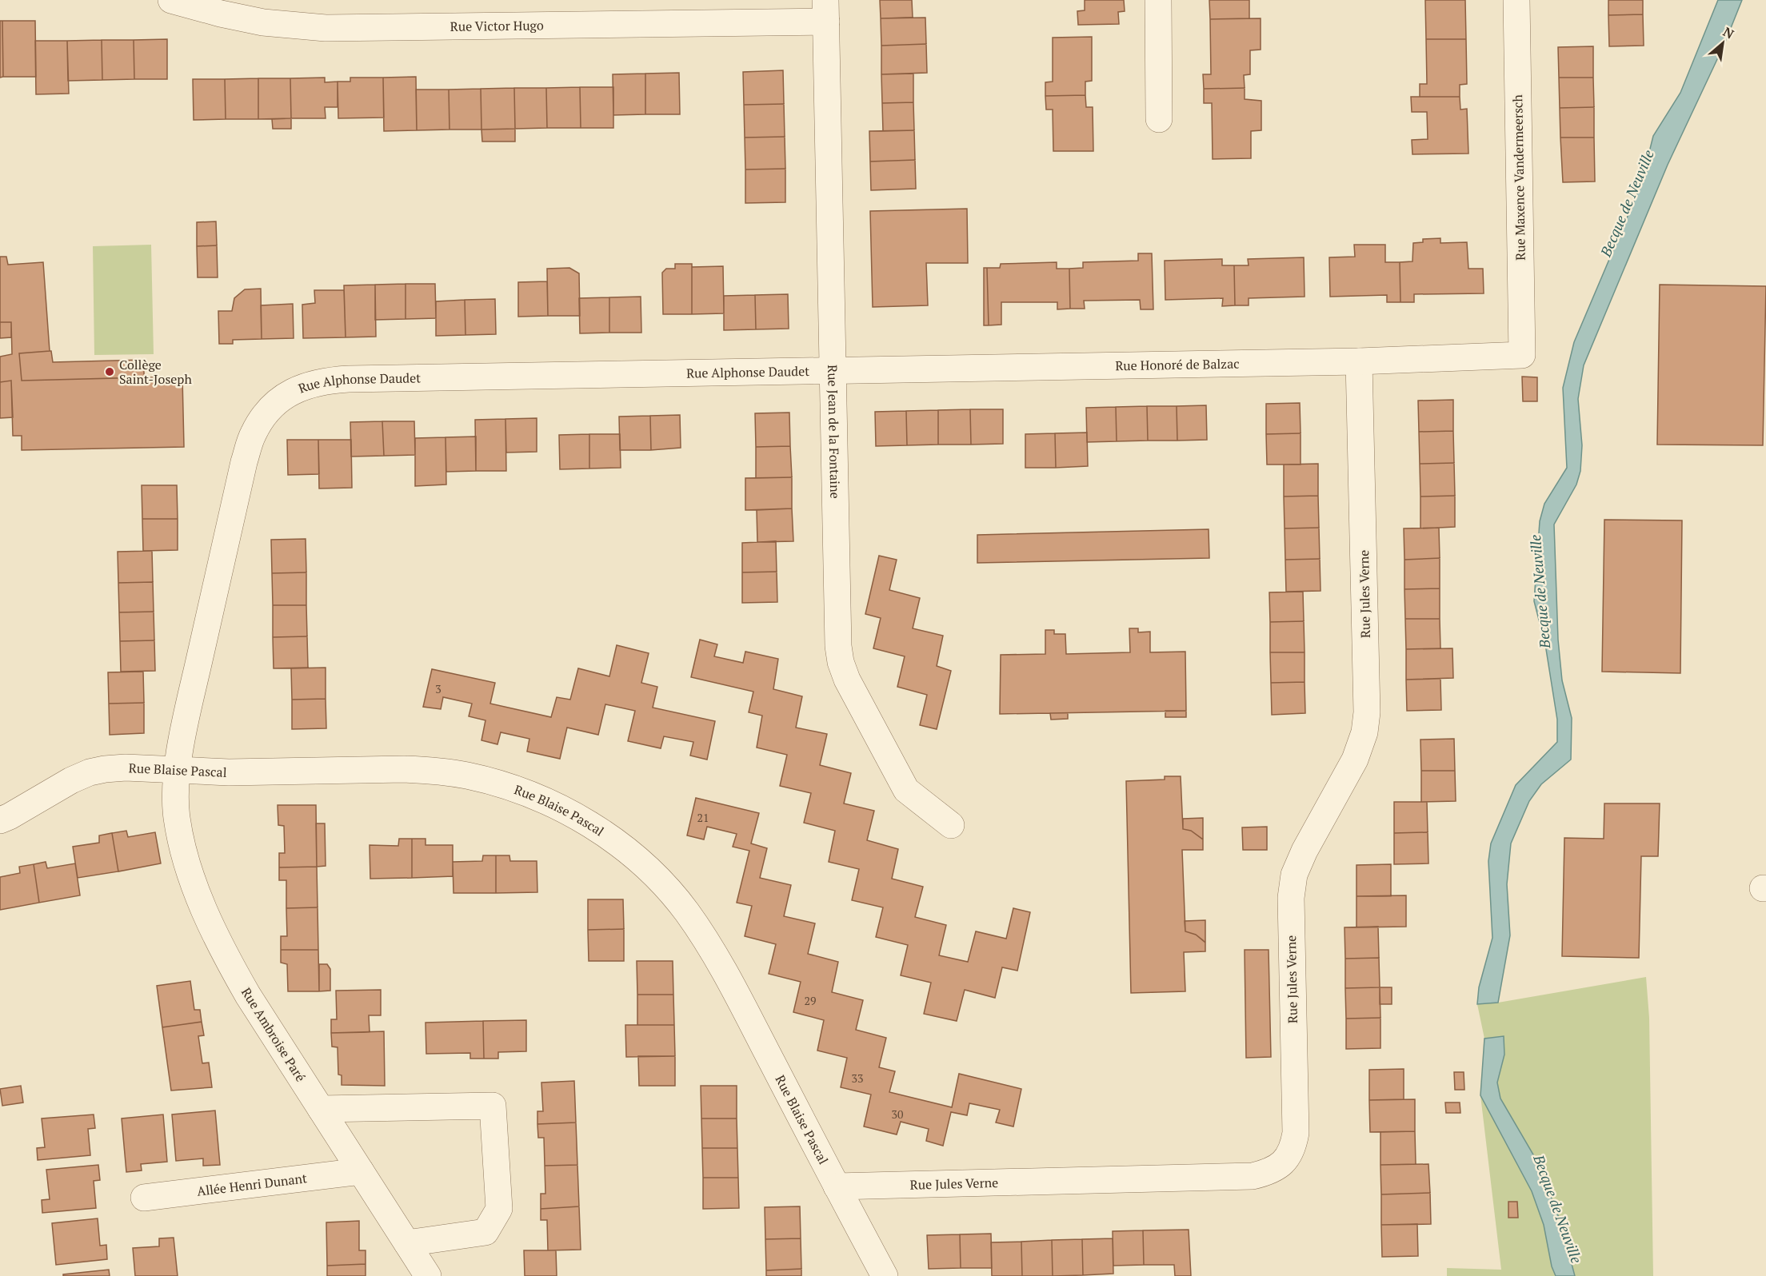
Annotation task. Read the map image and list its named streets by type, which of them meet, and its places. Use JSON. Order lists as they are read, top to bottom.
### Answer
{
  "streets": {
    "street": [
      "Rue Victor Hugo",
      "Rue Maxence Vandermeersch",
      "Rue Honoré de Balzac",
      "Rue Alphonse Daudet",
      "Rue Jean de la Fontaine",
      "Rue Jules Verne",
      "Rue Blaise Pascal",
      "Rue Ambroise Paré",
      "Allée Henri Dunant"
    ]
  },
  "crossings": [
    ["Rue Victor Hugo", "Rue Jean de la Fontaine"],
    ["Rue Maxence Vandermeersch", "Rue Honoré de Balzac"],
    ["Rue Honoré de Balzac", "Rue Alphonse Daudet"],
    ["Rue Honoré de Balzac", "Rue Jean de la Fontaine"],
    ["Rue Honoré de Balzac", "Rue Jules Verne"],
    ["Rue Alphonse Daudet", "Rue Jean de la Fontaine"],
    ["Rue Alphonse Daudet", "Rue Blaise Pascal"],
    ["Rue Alphonse Daudet", "Rue Ambroise Paré"],
    ["Rue Jules Verne", "Rue Blaise Pascal"],
    ["Rue Blaise Pascal", "Rue Ambroise Paré"],
    ["Rue Ambroise Paré", "Allée Henri Dunant"]
  ],
  "water": ["Becque de Neuville"],
  "places": ["Collège Saint-Joseph"],
  "house_numbers": [
    "3",
    "21",
    "29",
    "33",
    "30"
  ],
  "north": "top right"
}
